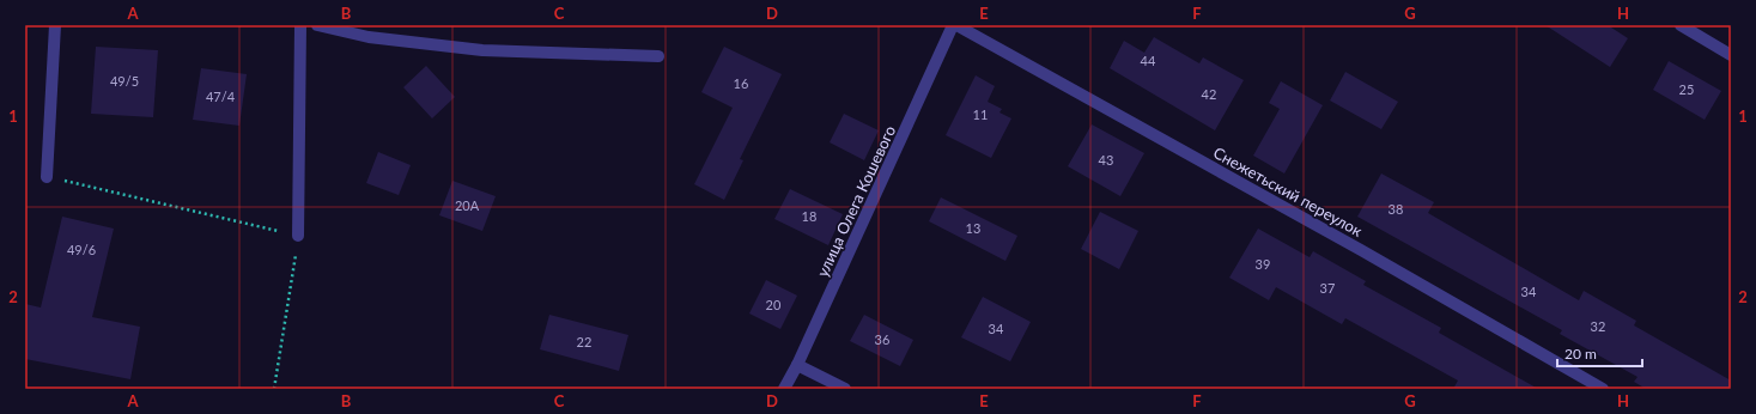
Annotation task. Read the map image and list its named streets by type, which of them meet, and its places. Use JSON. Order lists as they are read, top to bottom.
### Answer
{
  "streets": {
    "street": ["Снежетьский переулок", "улица Олега Кошевого"]
  },
  "crossings": [
    ["Снежетьский переулок", "улица Олега Кошевого"]
  ],
  "house_numbers": [
    "44",
    "49/5",
    "16",
    "25",
    "42",
    "47/4",
    "11",
    "43",
    "20А",
    "38",
    "18",
    "13",
    "49/6",
    "39",
    "37",
    "34",
    "20",
    "32",
    "34",
    "36",
    "22"
  ],
  "scale_bar": "20 m",
  "grid": {
    "columns": [
      "A",
      "B",
      "C",
      "D",
      "E",
      "F",
      "G",
      "H"
    ],
    "rows": ["1", "2"]
  }
}
